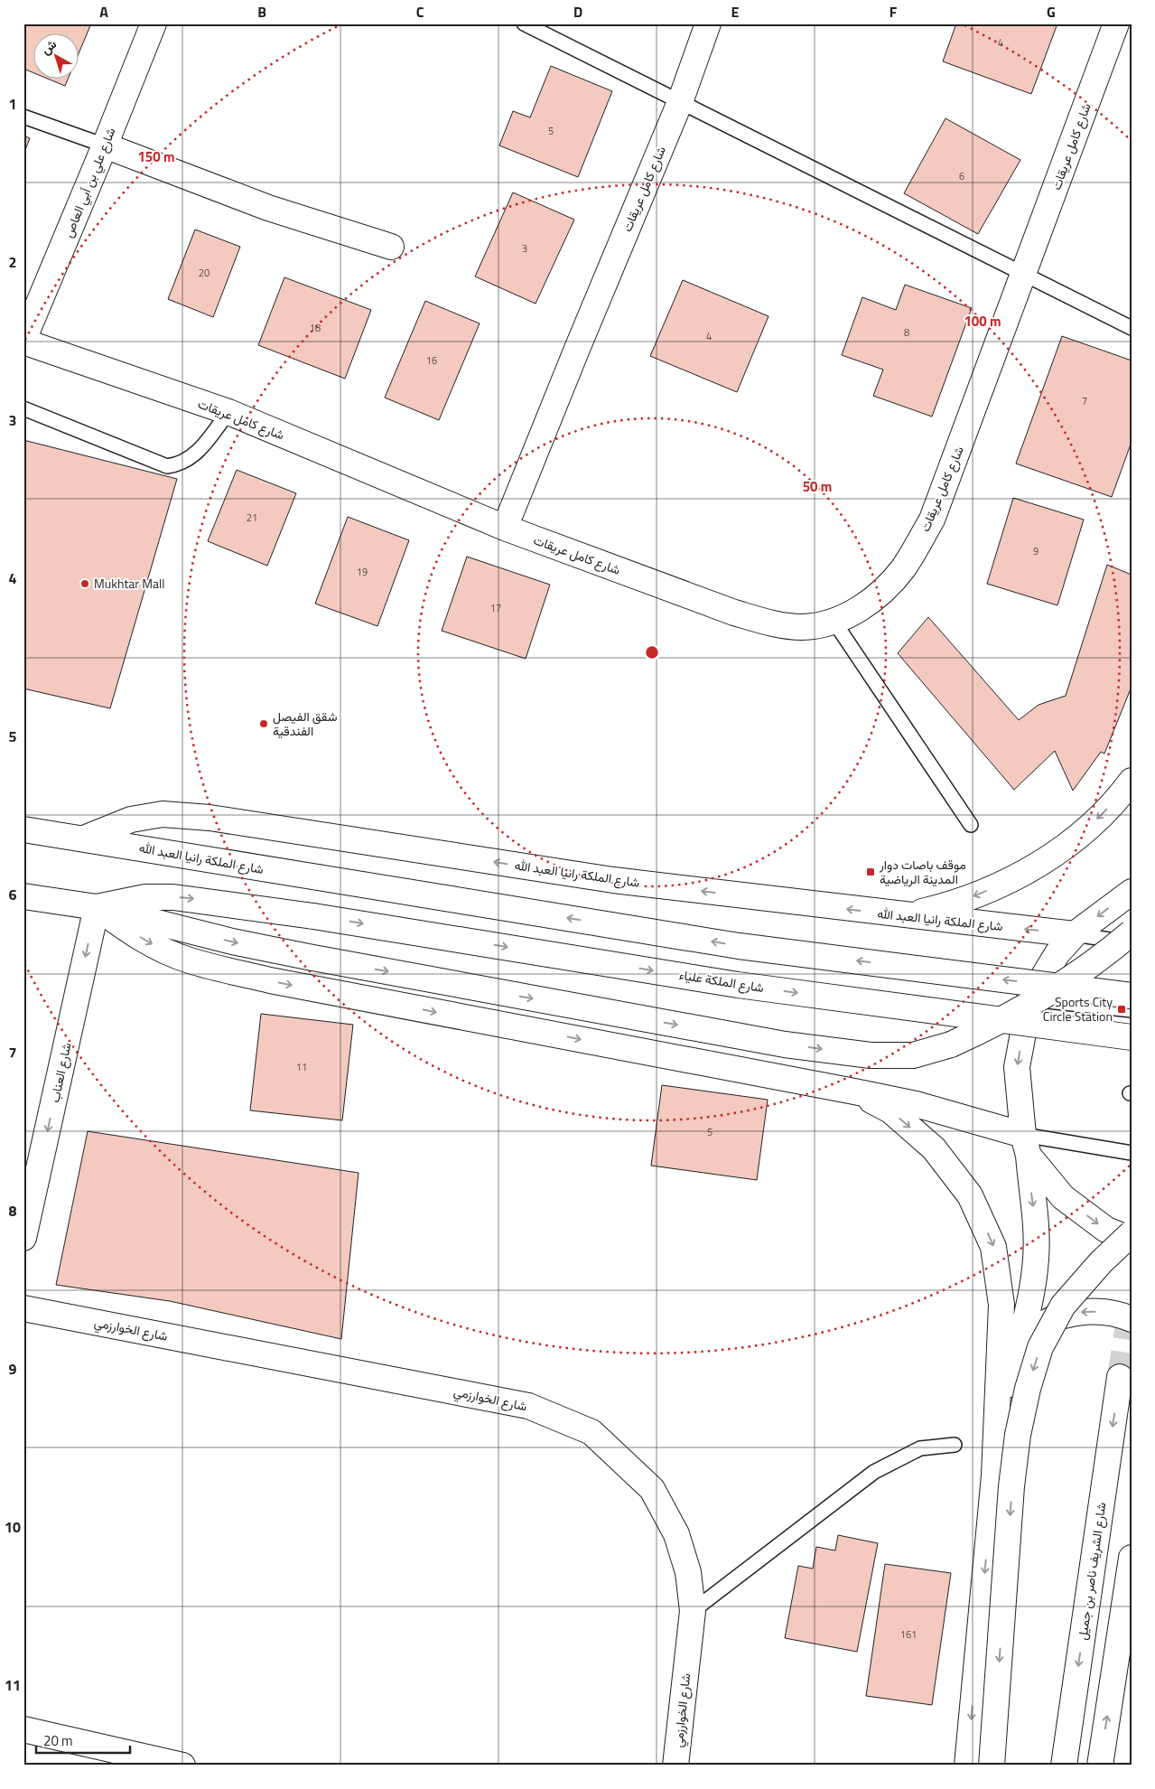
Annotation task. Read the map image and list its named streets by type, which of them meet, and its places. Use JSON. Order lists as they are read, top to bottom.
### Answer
{
  "streets": {
    "main road": [
      "شارع كامل عريقات",
      "شارع علي بن أبي العاص",
      "شارع الملكة رانيا العبد الله",
      "شارع الملكة علياء",
      "شارع العناب",
      "شارع الخوارزمي",
      "شارع الشريف ناصر بن جميل"
    ]
  },
  "crossings": [
    ["شارع كامل عريقات", "شارع علي بن أبي العاص"],
    ["شارع الملكة علياء", "شارع العناب"]
  ],
  "one_way": ["شارع العناب"],
  "places": {
    "other": ["Mukhtar Mall", "شقق الفيصل الفندقية"],
    "transit": ["موقف باصات دوار المدينة الرياضية", "Sports City Circle Station"]
  },
  "house_numbers": [
    "4",
    "5",
    "6",
    "3",
    "20",
    "18",
    "8",
    "4",
    "16",
    "7",
    "21",
    "9",
    "19",
    "17",
    "11",
    "5",
    "161"
  ],
  "scale_bar": "20 m",
  "north": "top left",
  "grid": {
    "columns": [
      "A",
      "B",
      "C",
      "D",
      "E",
      "F",
      "G"
    ],
    "rows": [
      "1",
      "2",
      "3",
      "4",
      "5",
      "6",
      "7",
      "8",
      "9",
      "10",
      "11"
    ]
  },
  "rings": ["150 m", "100 m", "50 m"]
}
